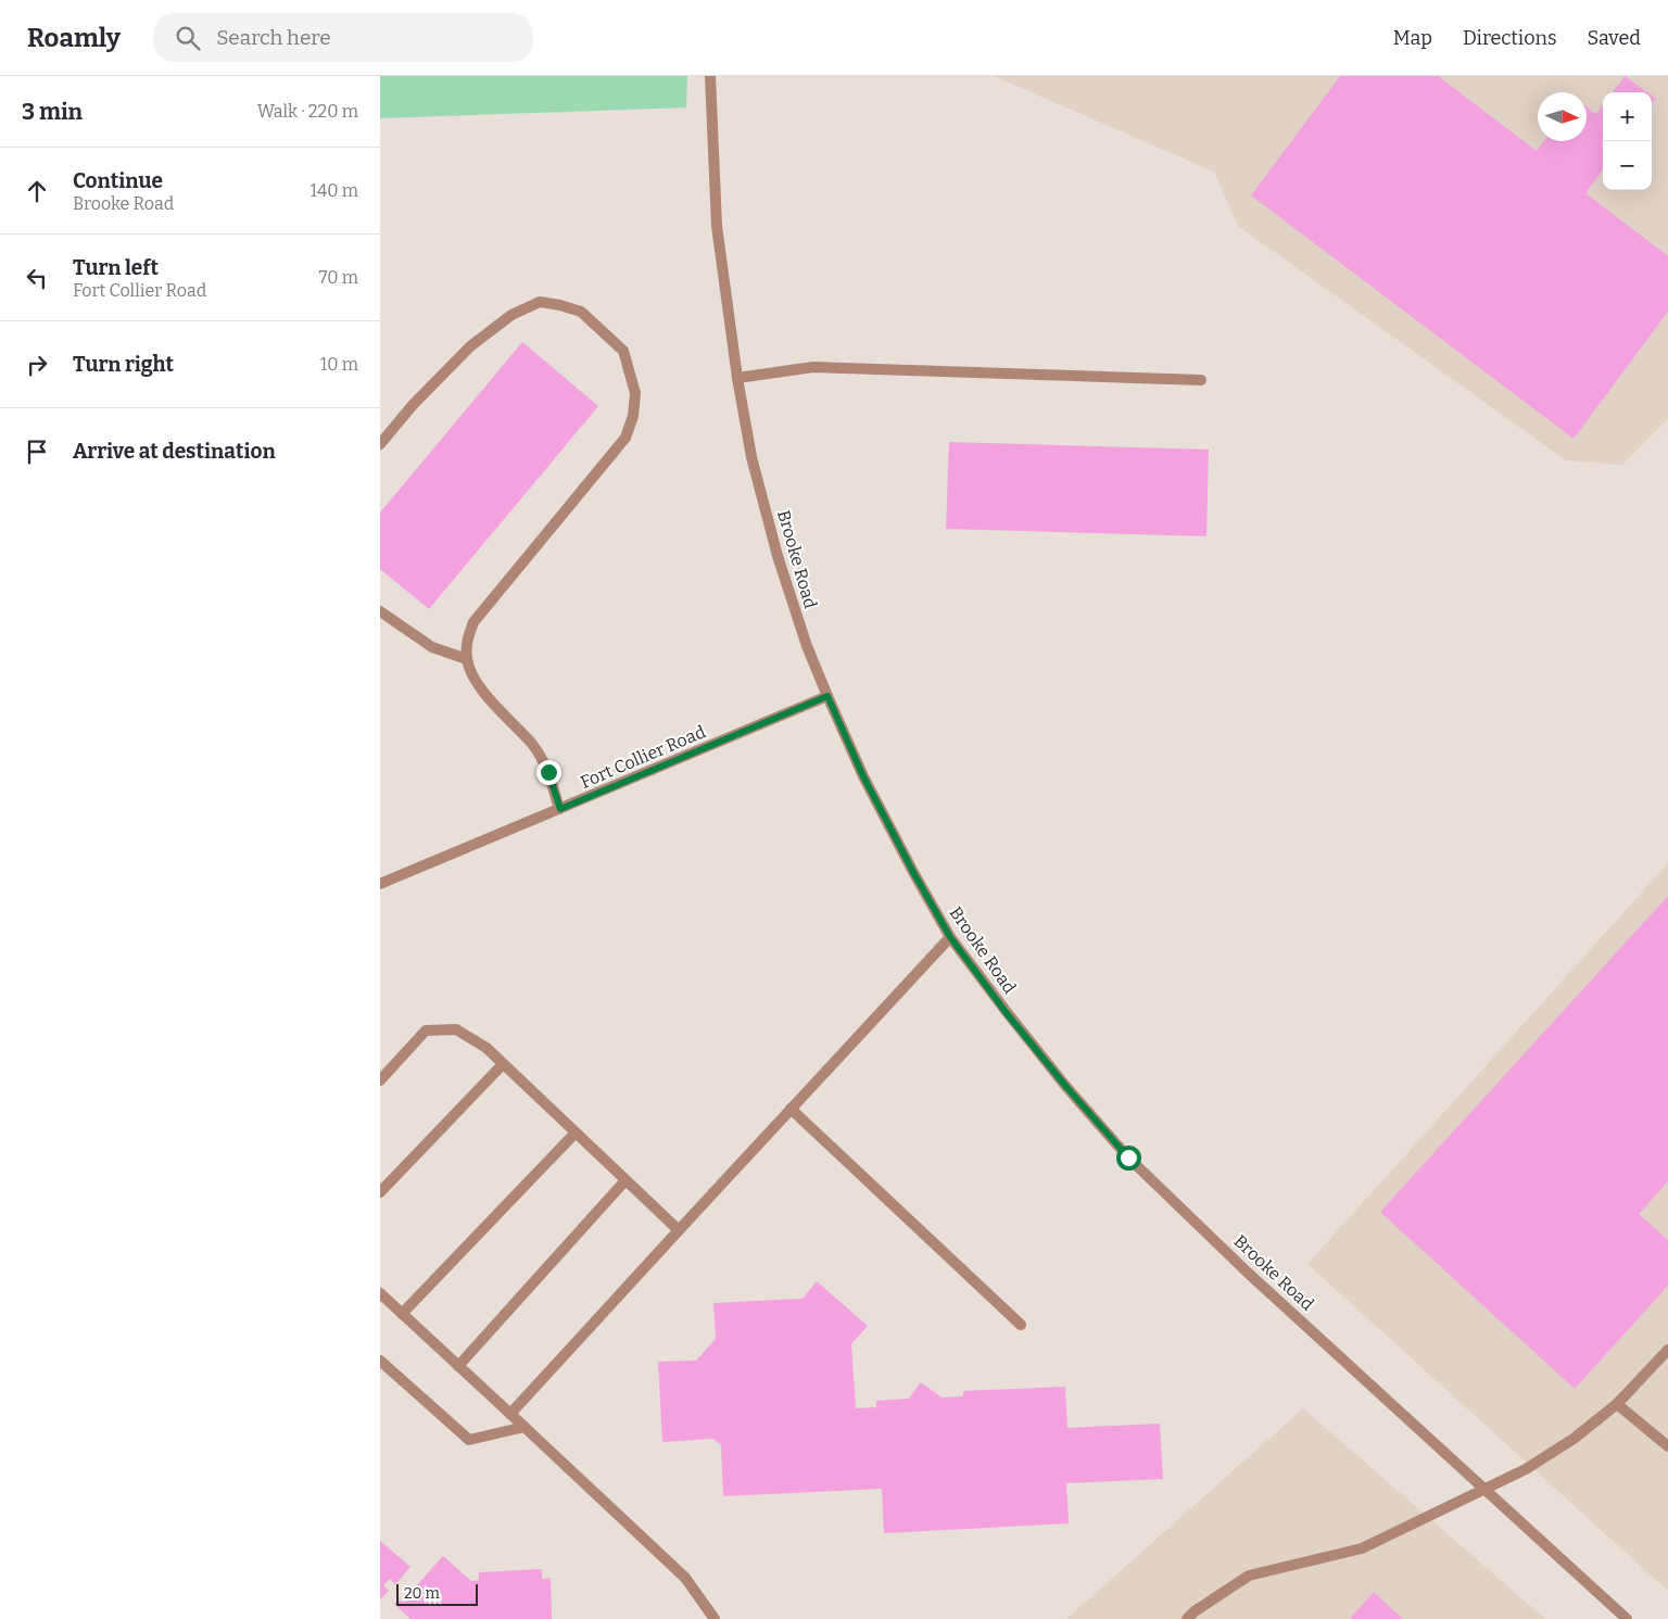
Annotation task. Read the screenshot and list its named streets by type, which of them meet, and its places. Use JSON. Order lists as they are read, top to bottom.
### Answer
{
  "streets": {
    "street": ["Brooke Road", "Fort Collier Road"]
  },
  "crossings": [
    ["Brooke Road", "Fort Collier Road"]
  ],
  "scale_bar": "20 m",
  "north": "right",
  "page": {
    "header": "Roamly",
    "search": "Search here",
    "nav": ["Map", "Directions", "Saved"],
    "heading": ["3 min", "Walk · 220 m"],
    "map_buttons": ["+", "−"],
    "list": [
      ["Continue", "Brooke Road", "140 m"],
      ["Turn left", "Fort Collier Road", "70 m"],
      ["Turn right", "10 m"],
      "Arrive at destination"
    ],
    "scale": "20 m"
  }
}
